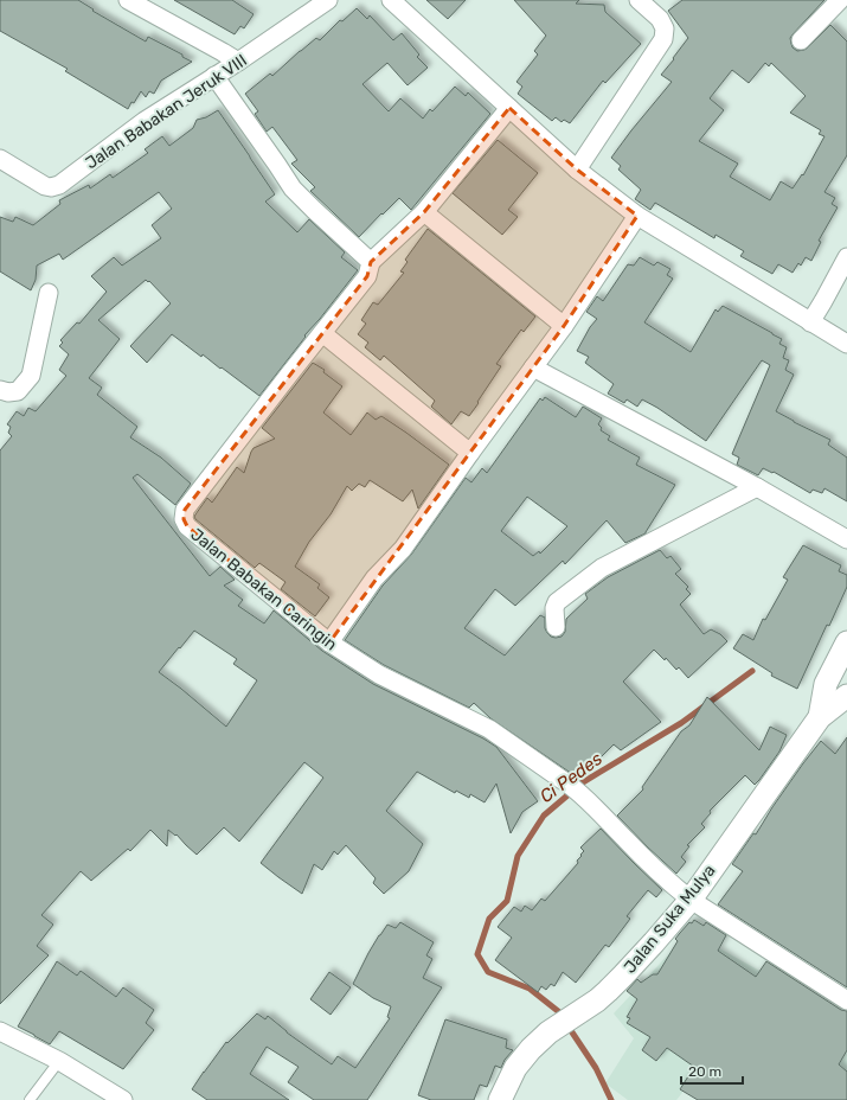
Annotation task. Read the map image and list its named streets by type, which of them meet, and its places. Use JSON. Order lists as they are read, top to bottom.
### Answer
{
  "streets": {
    "street": ["Jalan Babakan Jeruk VIII", "Jalan Babakan Caringin", "Jalan Suka Mulya"]
  },
  "crossings": [
    ["Jalan Babakan Caringin", "Jalan Suka Mulya"]
  ],
  "water": ["Ci Pedes"],
  "scale_bar": "20 m"
}
